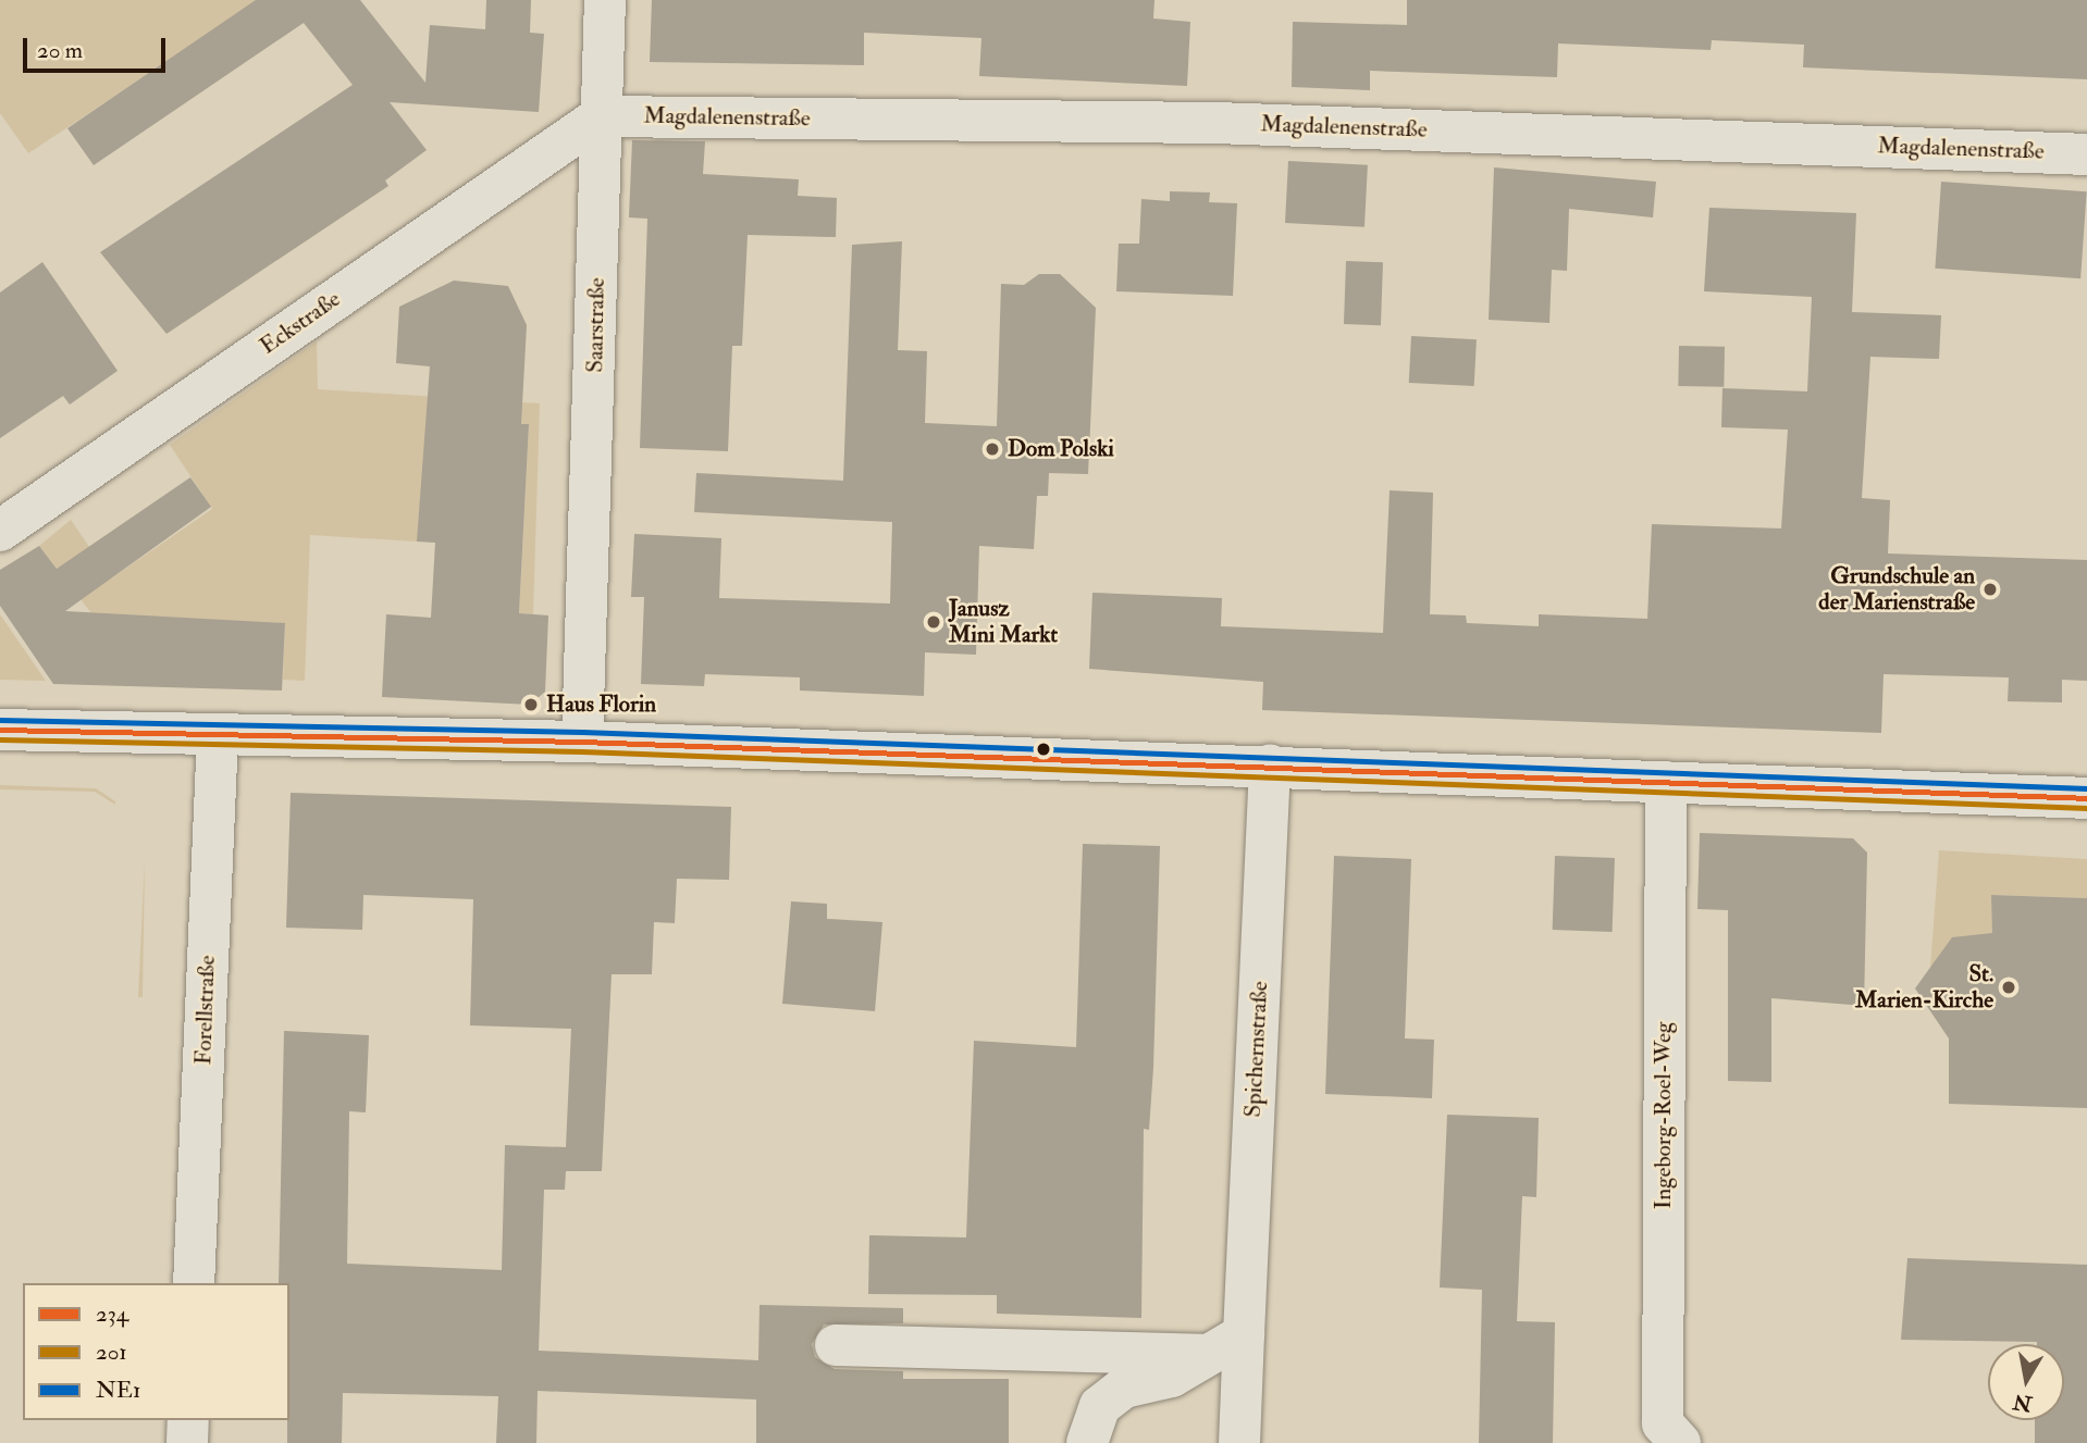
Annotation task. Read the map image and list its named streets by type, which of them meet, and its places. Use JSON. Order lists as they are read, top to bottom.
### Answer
{
  "streets": {
    "street": [
      "Magdalenenstraße",
      "Eckstraße",
      "Saarstraße",
      "Forellstraße",
      "Spichernstraße",
      "Ingeborg-Roel-Weg"
    ]
  },
  "crossings": [
    ["Magdalenenstraße", "Eckstraße"],
    ["Magdalenenstraße", "Saarstraße"],
    ["Eckstraße", "Saarstraße"]
  ],
  "places": [
    "Dom Polski",
    "Grundschule an der Marienstraße",
    "Janusz Mini Markt",
    "Haus Florin",
    "St. Marien-Kirche"
  ],
  "lines": ["transit line NE1", "transit line 234", "transit line 201"],
  "legend": ["234", "201", "NE1"],
  "scale_bar": "20 m",
  "north": "bottom"
}
